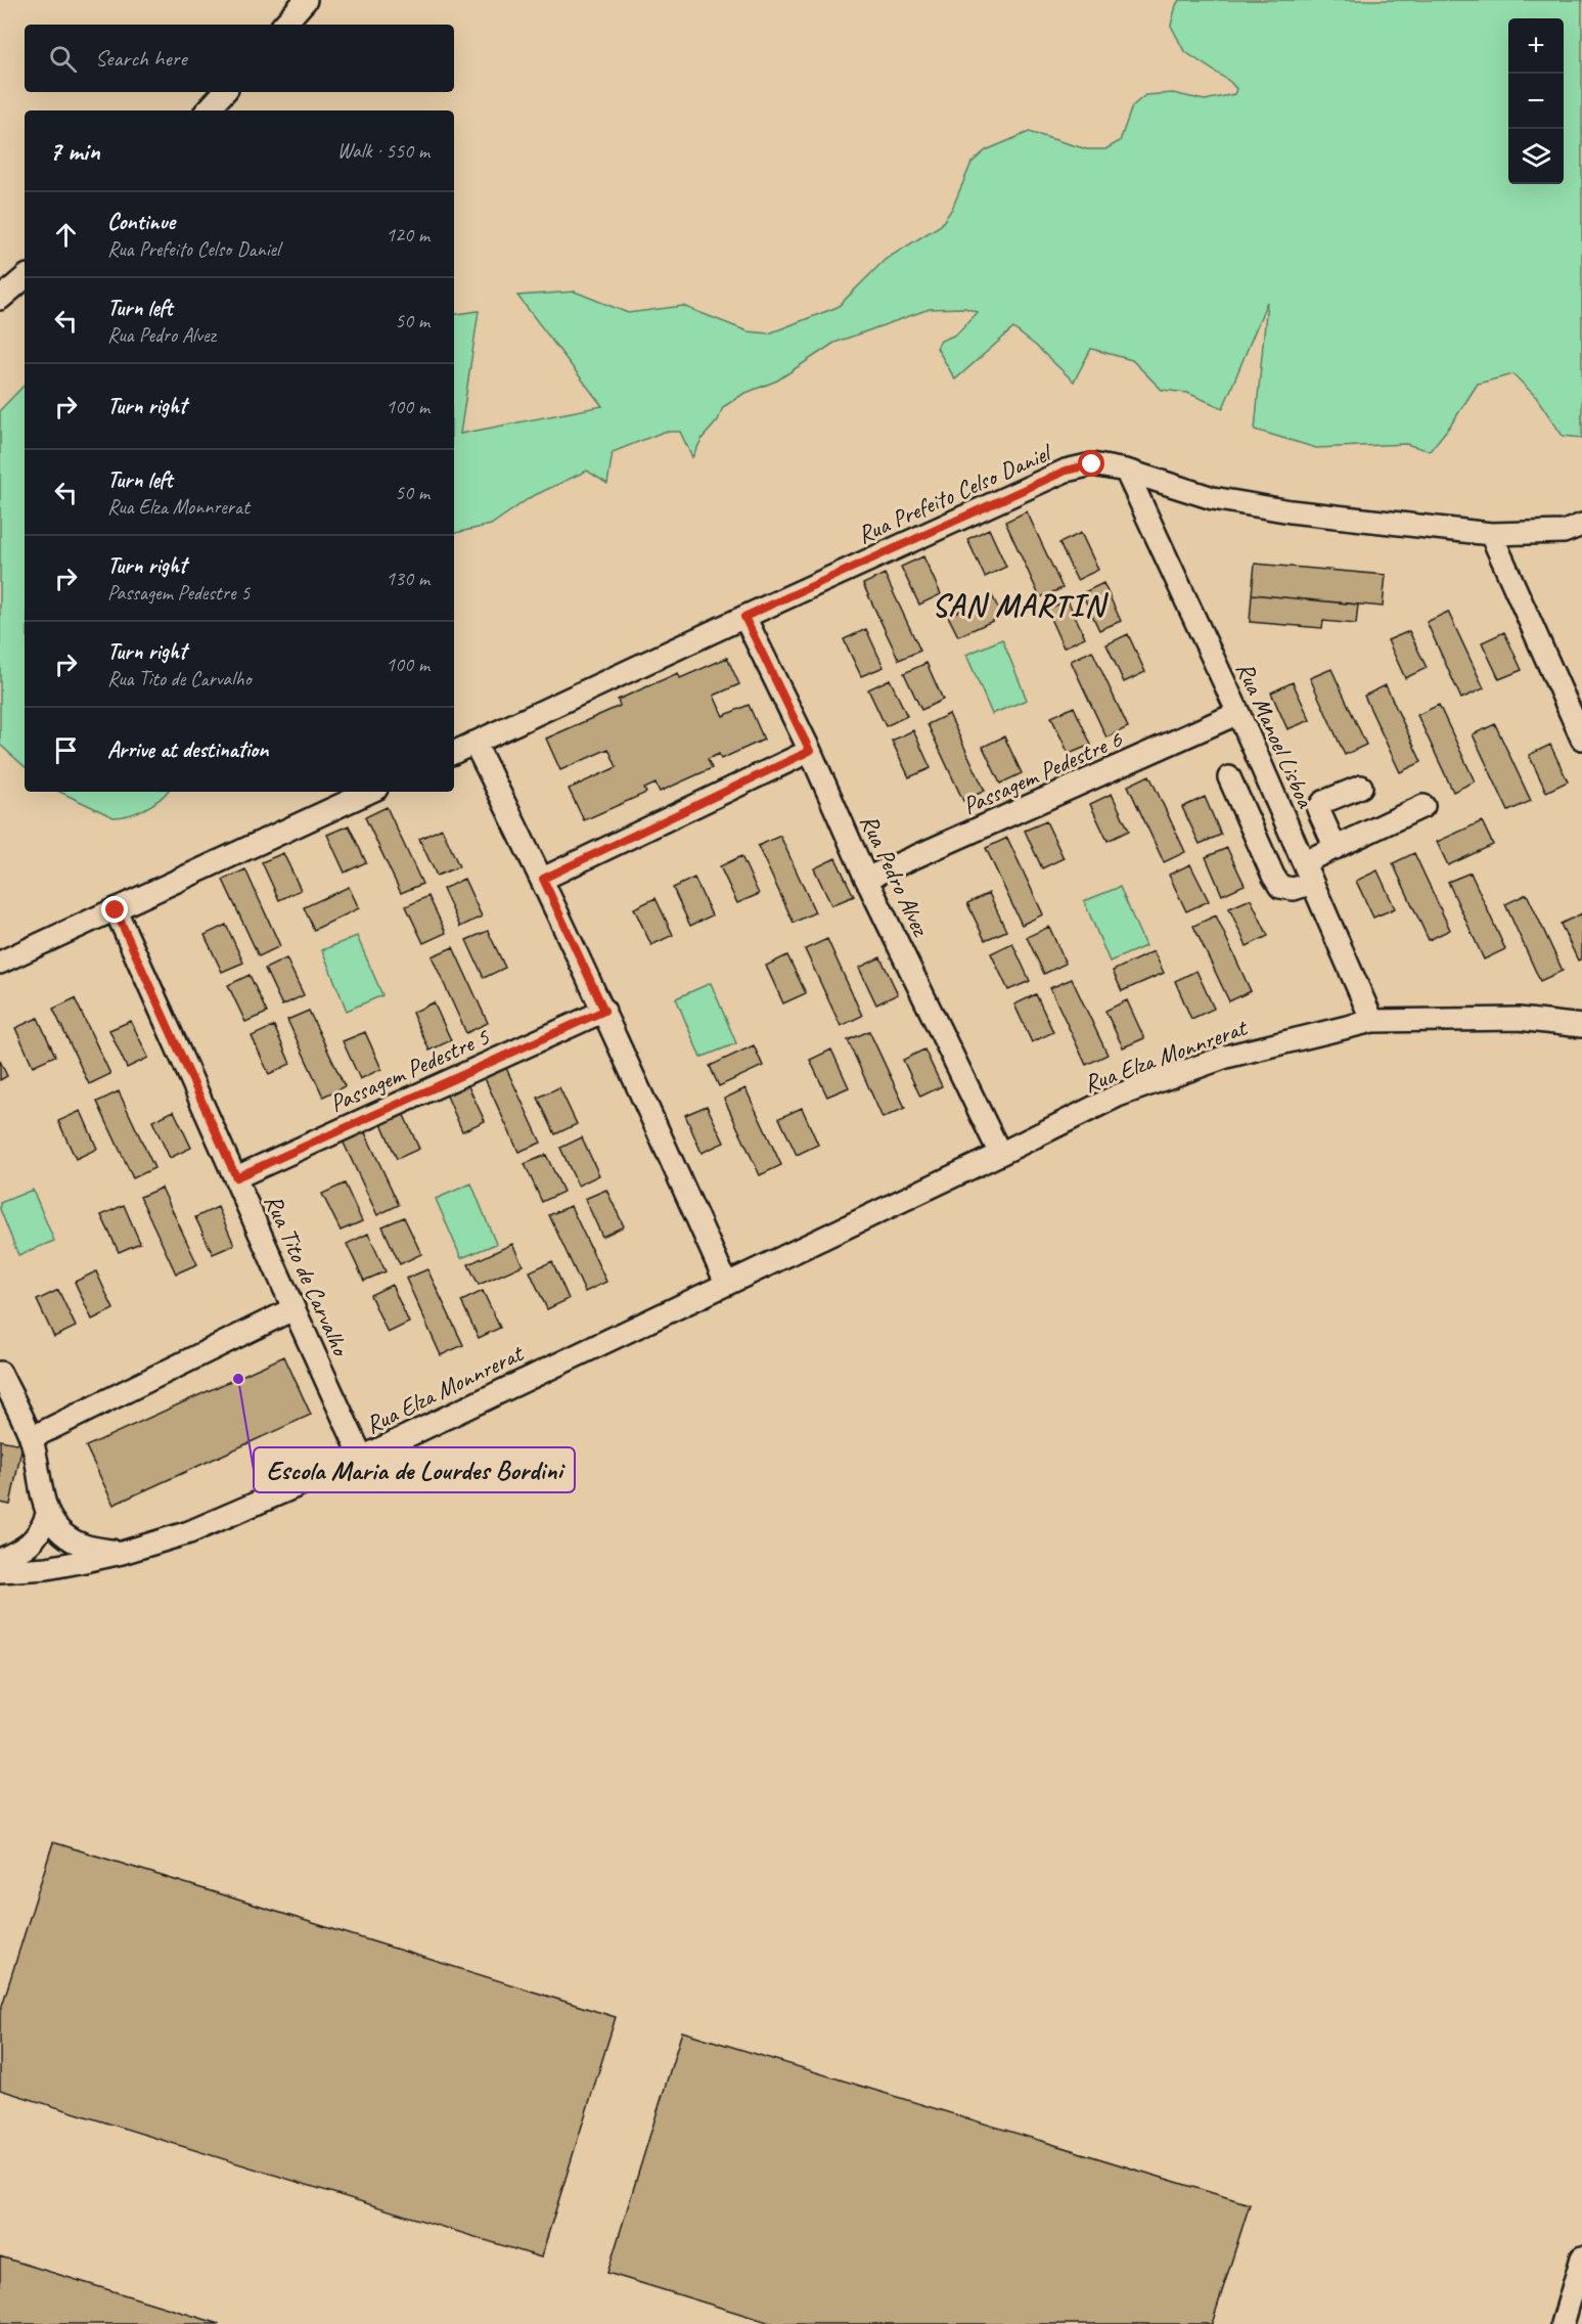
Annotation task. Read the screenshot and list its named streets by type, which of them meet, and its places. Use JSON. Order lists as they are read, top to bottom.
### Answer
{
  "streets": {
    "street": [
      "Rua Prefeito Celso Daniel",
      "Rua Manoel Lisboa",
      "Passagem Pedestre 6",
      "Rua Pedro Alvez",
      "Rua Elza Monnrerat",
      "Passagem Pedestre 5",
      "Rua Tito de Carvalho"
    ]
  },
  "crossings": [
    ["Rua Prefeito Celso Daniel", "Rua Manoel Lisboa"],
    ["Rua Prefeito Celso Daniel", "Rua Pedro Alvez"],
    ["Rua Manoel Lisboa", "Passagem Pedestre 6"],
    ["Rua Manoel Lisboa", "Rua Elza Monnrerat"],
    ["Passagem Pedestre 6", "Rua Pedro Alvez"],
    ["Rua Pedro Alvez", "Rua Elza Monnrerat"],
    ["Rua Elza Monnrerat", "Rua Tito de Carvalho"],
    ["Passagem Pedestre 5", "Rua Tito de Carvalho"]
  ],
  "districts": ["SAN MARTIN"],
  "places": ["Escola Maria de Lourdes Bordini"],
  "page": {
    "map_buttons": ["+", "−"],
    "search": "Search here",
    "heading": ["7 min", "Walk · 550 m"],
    "list": [
      ["Continue", "Rua Prefeito Celso Daniel", "120 m"],
      ["Turn left", "Rua Pedro Alvez", "50 m"],
      ["Turn right", "100 m"],
      ["Turn left", "Rua Elza Monnrerat", "50 m"],
      ["Turn right", "Passagem Pedestre 5", "130 m"],
      ["Turn right", "Rua Tito de Carvalho", "100 m"],
      "Arrive at destination"
    ]
  }
}
